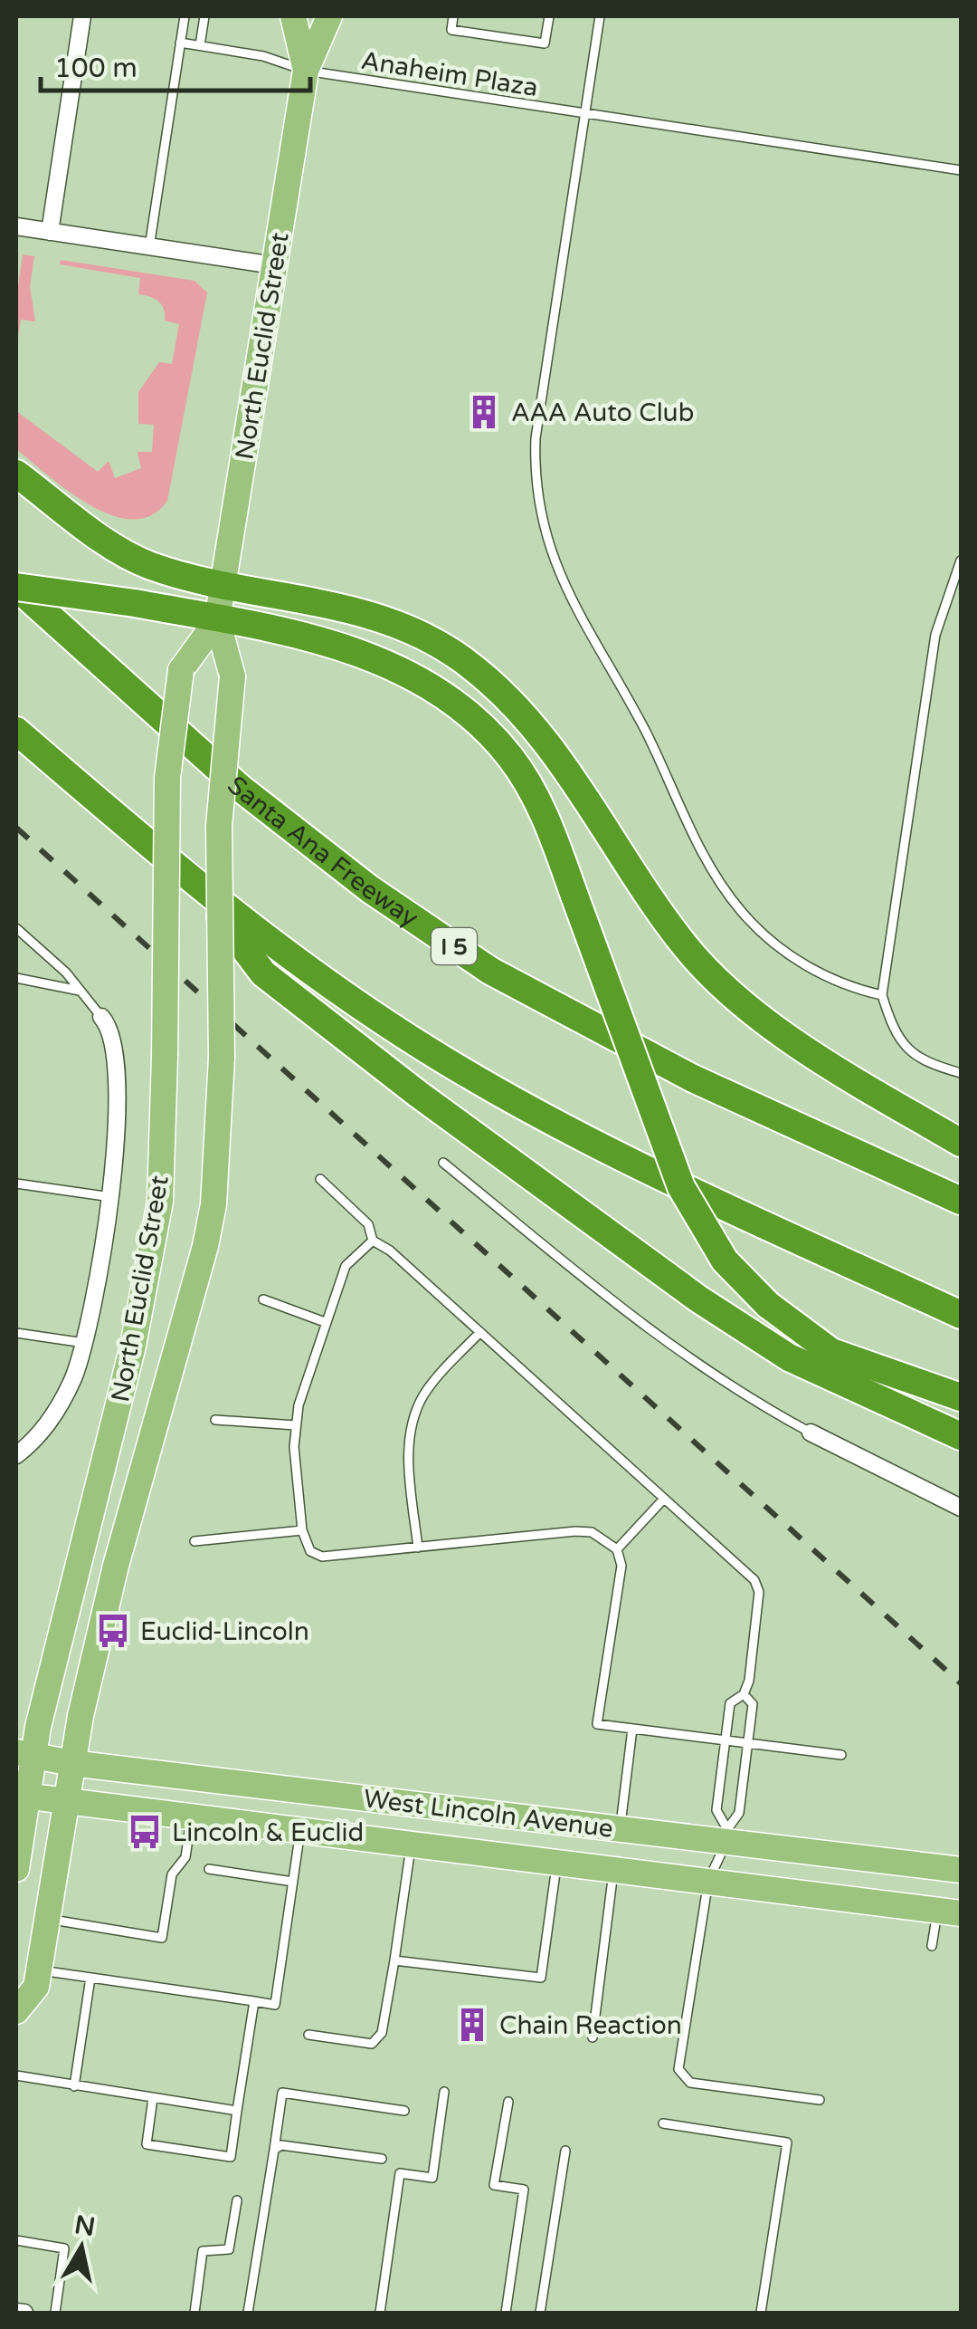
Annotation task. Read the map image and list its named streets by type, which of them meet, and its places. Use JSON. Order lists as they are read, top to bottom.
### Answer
{
  "streets": {
    "highway": ["Santa Ana Freeway", "I 5"],
    "main road": ["North Euclid Street", "West Lincoln Avenue"],
    "lane": ["Anaheim Plaza"]
  },
  "crossings": [
    ["Anaheim Plaza", "North Euclid Street"],
    ["North Euclid Street", "West Lincoln Avenue"]
  ],
  "places": {
    "building": ["AAA Auto Club", "Chain Reaction"],
    "bus stop": ["Euclid-Lincoln", "Lincoln & Euclid"]
  },
  "scale_bar": "100 m",
  "north": "top"
}
